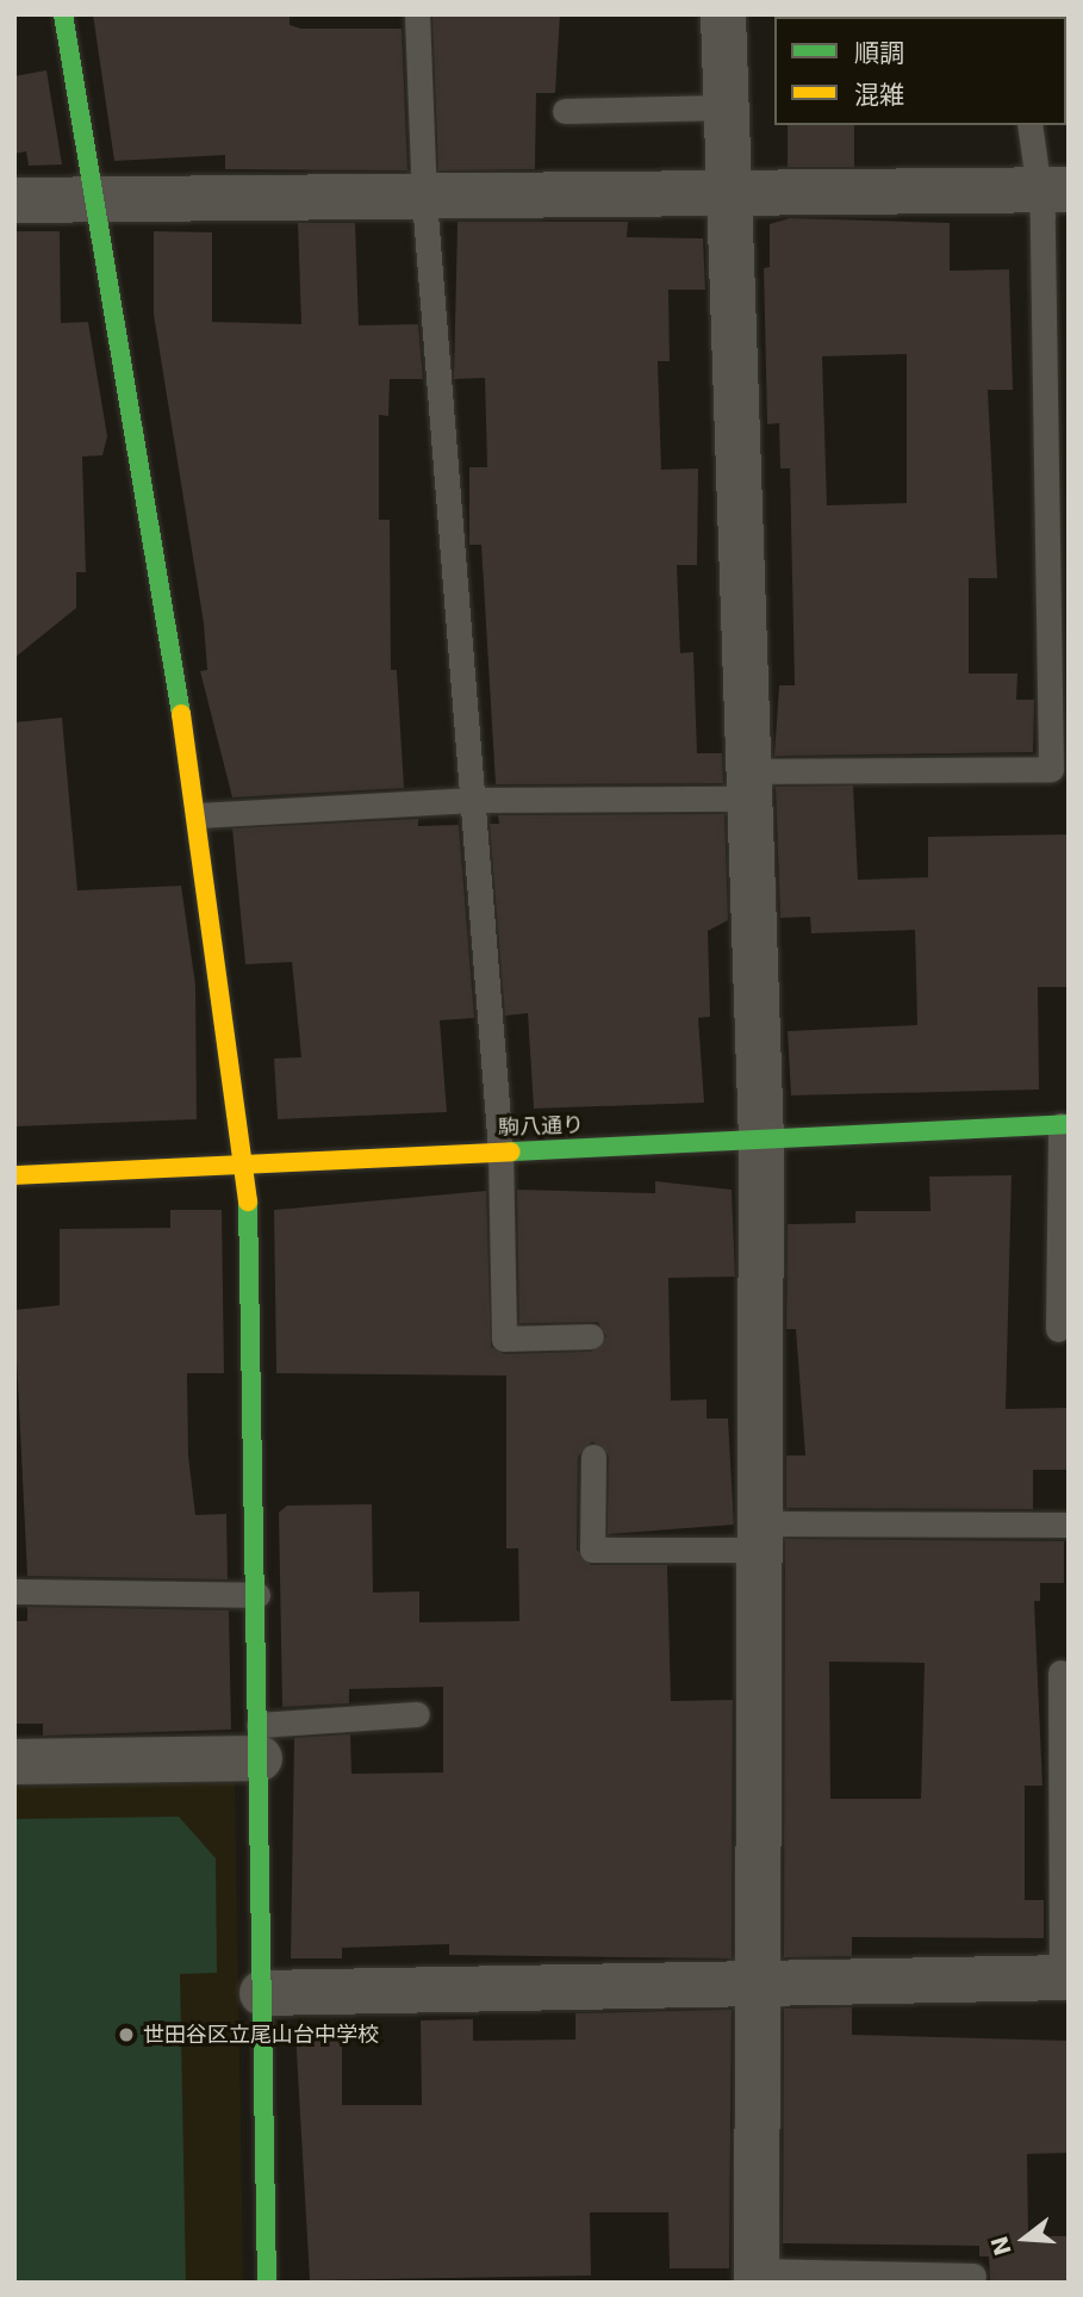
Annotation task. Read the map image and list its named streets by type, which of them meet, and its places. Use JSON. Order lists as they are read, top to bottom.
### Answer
{
  "streets": {
    "street": ["駒八通り"]
  },
  "places": ["世田谷区立尾山台中学校"],
  "legend": ["順調", "混雑"],
  "north": "left"
}
